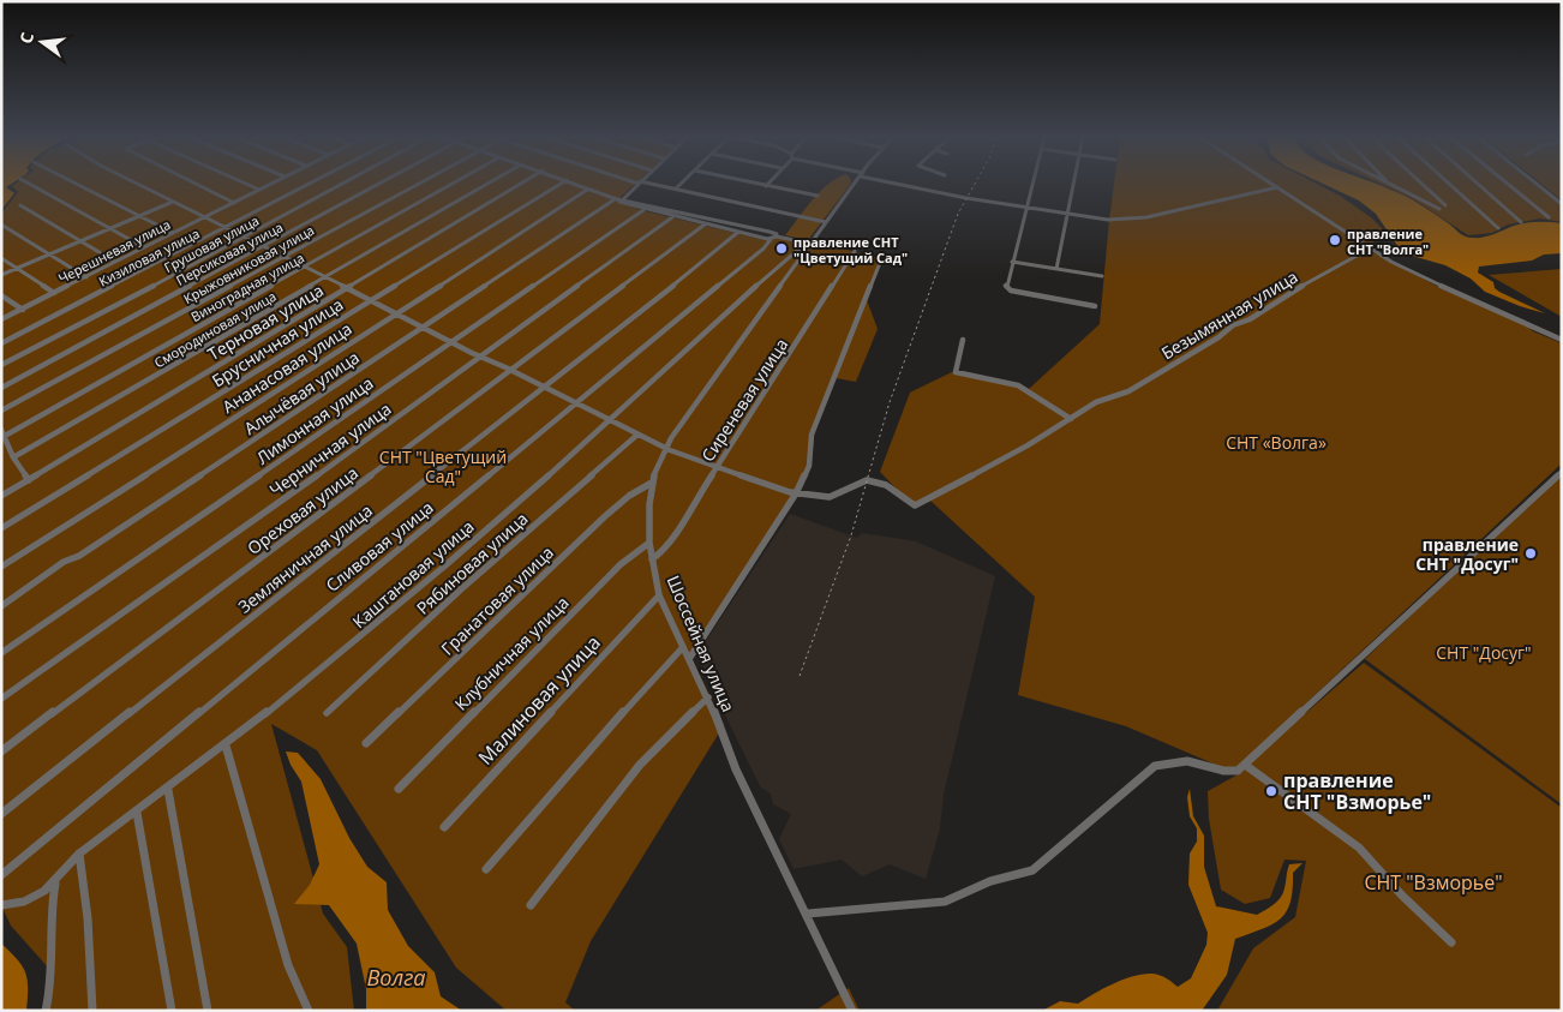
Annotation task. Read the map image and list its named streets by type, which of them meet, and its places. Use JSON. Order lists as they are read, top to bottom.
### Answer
{
  "streets": {
    "street": [
      "Грушовая улица",
      "Черешневая улица",
      "Персиковая улица",
      "Кизиловая улица",
      "Крыжовниковая улица",
      "Виноградная улица",
      "Безымянная улица",
      "Терновая улица",
      "Смородиновая улица",
      "Брусничная улица",
      "Ананасовая улица",
      "Алычёвая улица",
      "Сиреневая улица",
      "Лимонная улица",
      "Черничная улица",
      "Ореховая улица",
      "Сливовая улица",
      "Земляничная улица",
      "Рябиновая улица",
      "Каштановая улица",
      "Гранатовая улица",
      "Шоссейная улица",
      "Клубничная улица",
      "Малиновая улица"
    ]
  },
  "crossings": [
    ["Сиреневая улица", "Шоссейная улица"],
    ["Каштановая улица", "Шоссейная улица"],
    ["Гранатовая улица", "Шоссейная улица"],
    ["Шоссейная улица", "Клубничная улица"],
    ["Шоссейная улица", "Малиновая улица"]
  ],
  "water": ["Волга"],
  "parks": [
    "СНТ «Волга»",
    "СНТ \"Цветущий Сад\"",
    "СНТ \"Досуг\"",
    "СНТ \"Взморье\""
  ],
  "places": [
    "правление СНТ \"Волга\"",
    "правление СНТ \"Цветущий Сад\"",
    "правление СНТ \"Досуг\"",
    "правление СНТ \"Взморье\""
  ],
  "north": "left"
}
